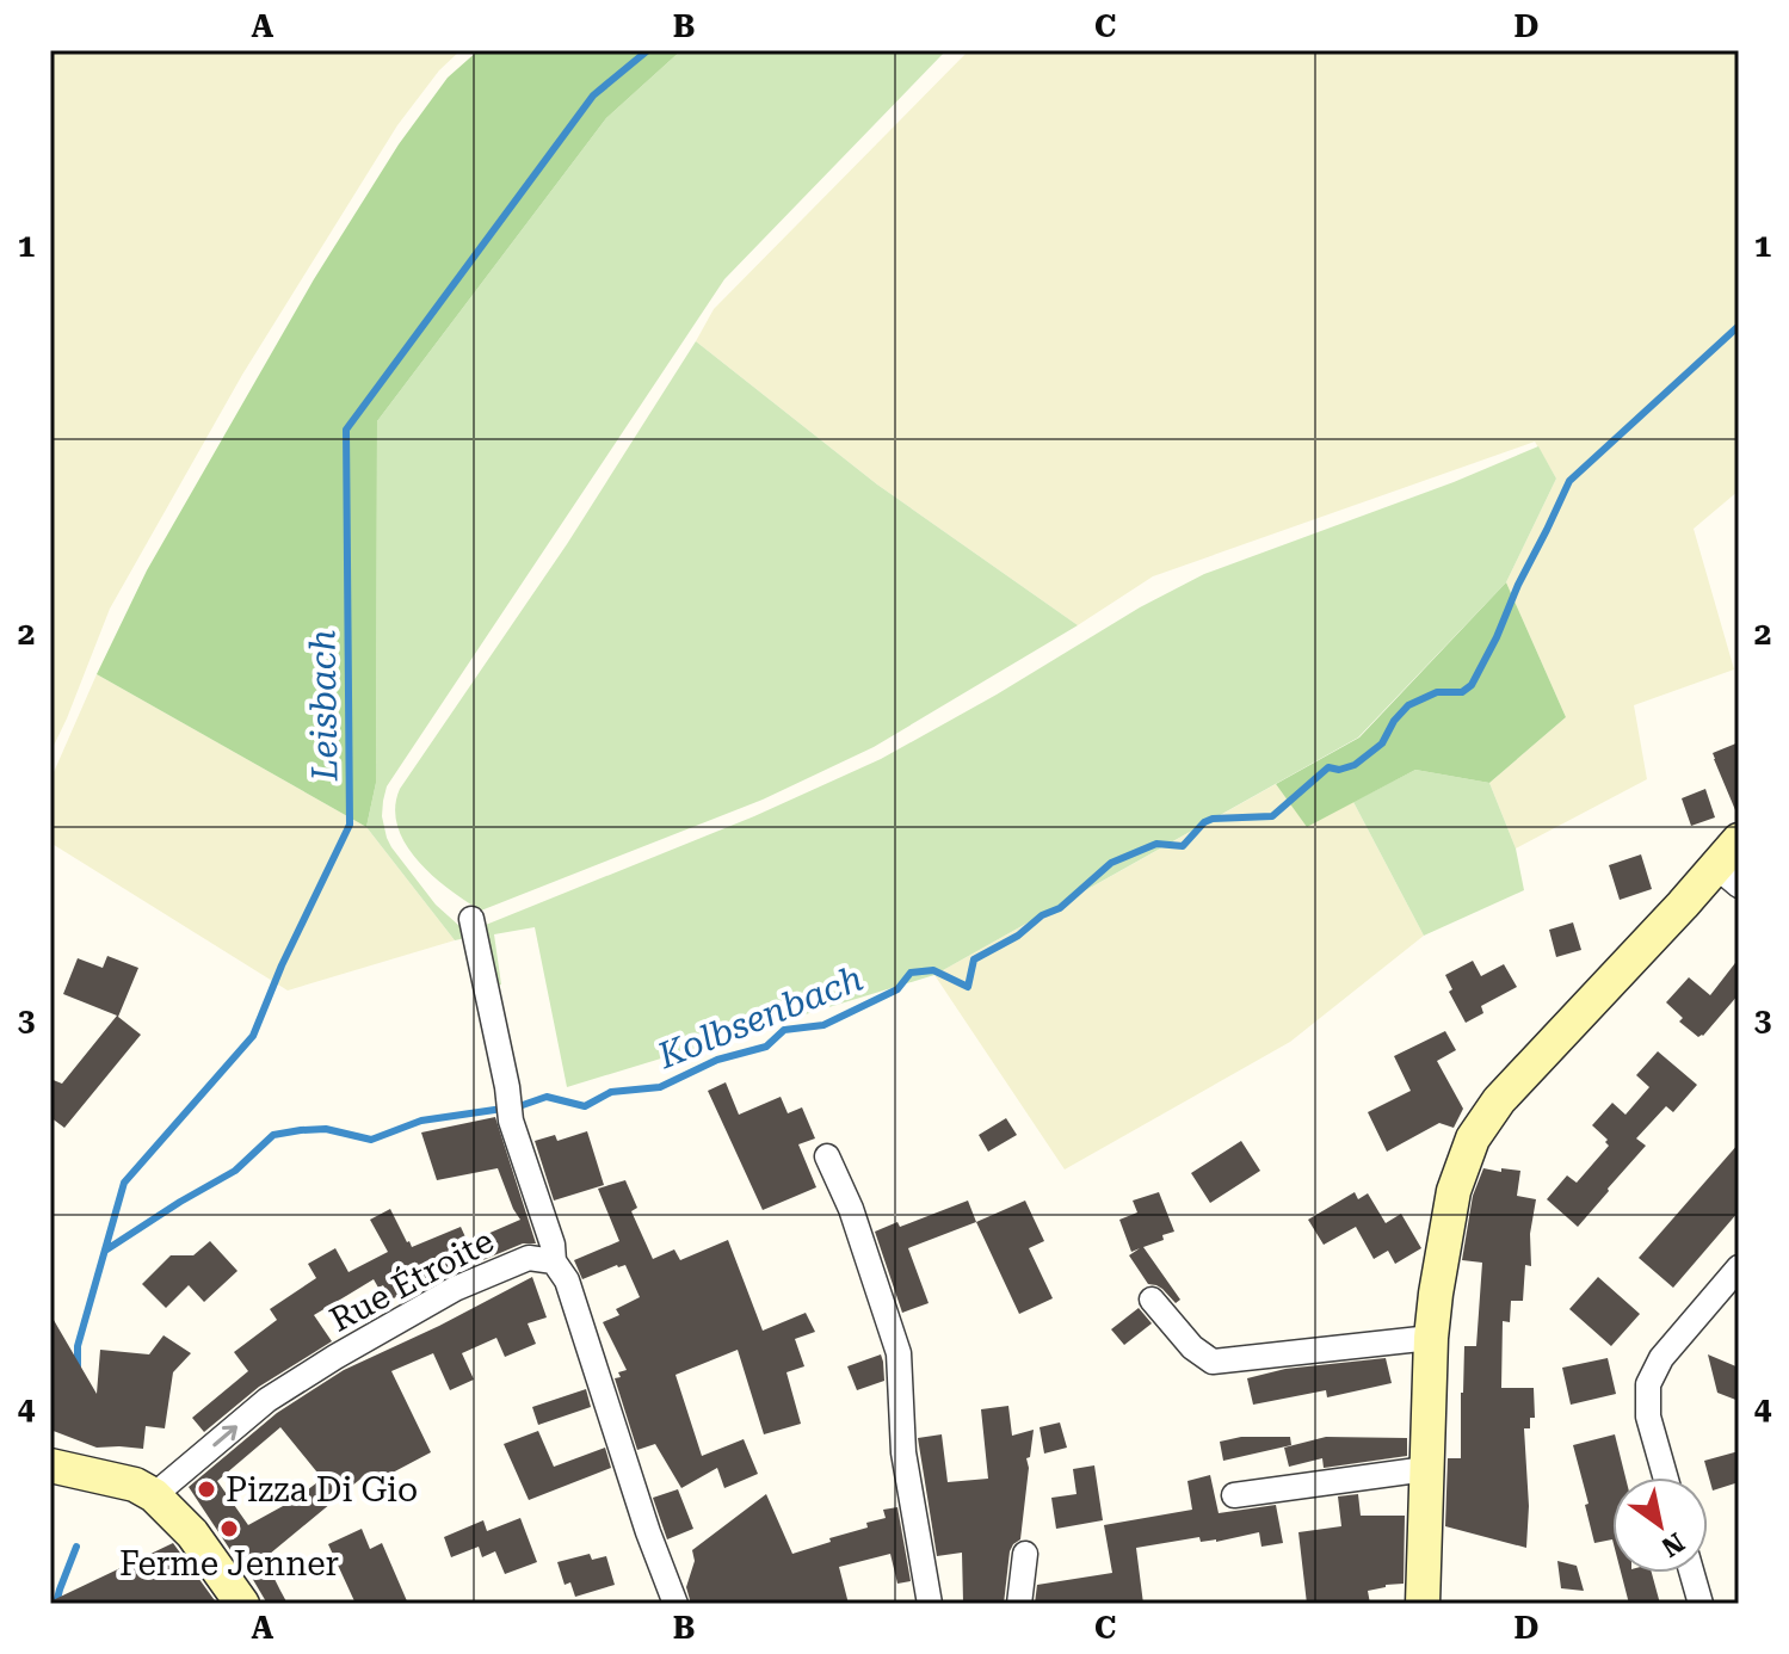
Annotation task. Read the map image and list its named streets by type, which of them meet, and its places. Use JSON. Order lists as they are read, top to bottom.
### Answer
{
  "streets": {
    "street": ["Rue Étroite"]
  },
  "one_way": ["Rue Étroite"],
  "water": ["Leisbach", "Kolbsenbach"],
  "places": ["Pizza Di Gio", "Ferme Jenner"],
  "north": "bottom right",
  "grid": {
    "columns": [
      "A",
      "B",
      "C",
      "D"
    ],
    "rows": [
      "1",
      "2",
      "3",
      "4"
    ]
  }
}
